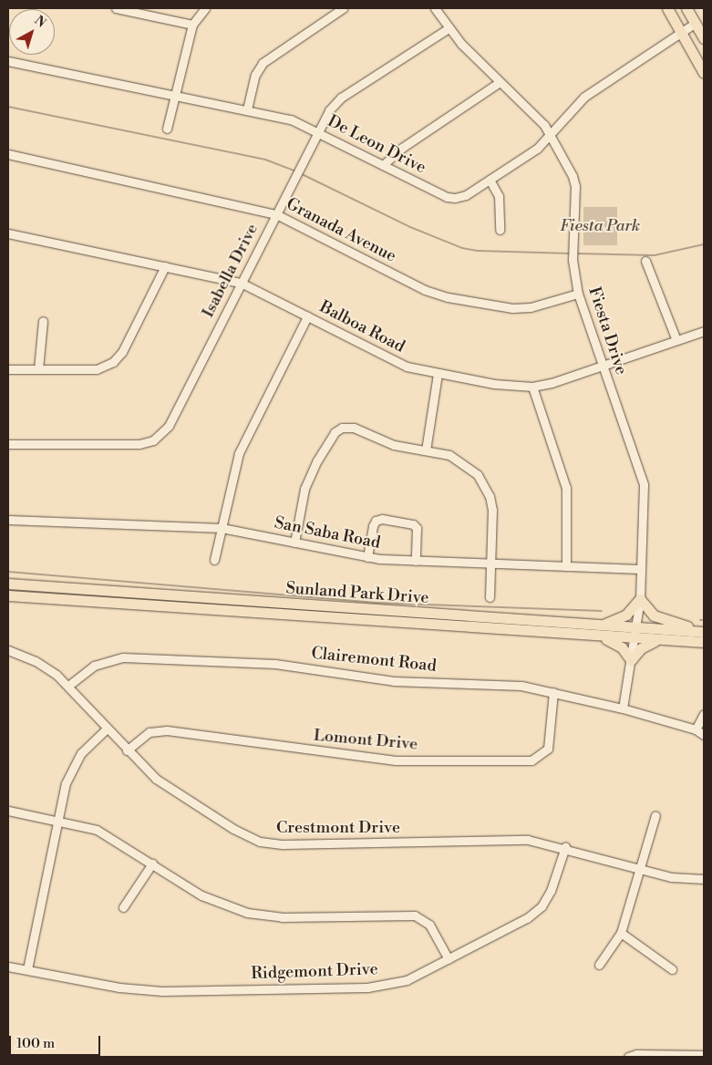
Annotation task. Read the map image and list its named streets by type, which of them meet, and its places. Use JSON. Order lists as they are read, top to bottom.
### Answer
{
  "streets": {
    "main road": ["Sunland Park Drive"],
    "street": [
      "De Leon Drive",
      "Granada Avenue",
      "Isabella Drive",
      "Balboa Road",
      "Fiesta Drive",
      "San Saba Road",
      "Clairemont Road",
      "Lomont Drive",
      "Crestmont Drive",
      "Ridgemont Drive"
    ]
  },
  "crossings": [
    ["De Leon Drive", "Isabella Drive"],
    ["De Leon Drive", "Fiesta Drive"],
    ["Granada Avenue", "Isabella Drive"],
    ["Granada Avenue", "Fiesta Drive"],
    ["Isabella Drive", "Balboa Road"],
    ["Isabella Drive", "Fiesta Drive"],
    ["Balboa Road", "Fiesta Drive"],
    ["Fiesta Drive", "San Saba Road"],
    ["Fiesta Drive", "Sunland Park Drive"],
    ["Fiesta Drive", "Clairemont Road"],
    ["Clairemont Road", "Lomont Drive"],
    ["Clairemont Road", "Crestmont Drive"],
    ["Lomont Drive", "Crestmont Drive"],
    ["Crestmont Drive", "Ridgemont Drive"]
  ],
  "parks": ["Fiesta Park"],
  "scale_bar": "100 m",
  "north": "top right"
}
